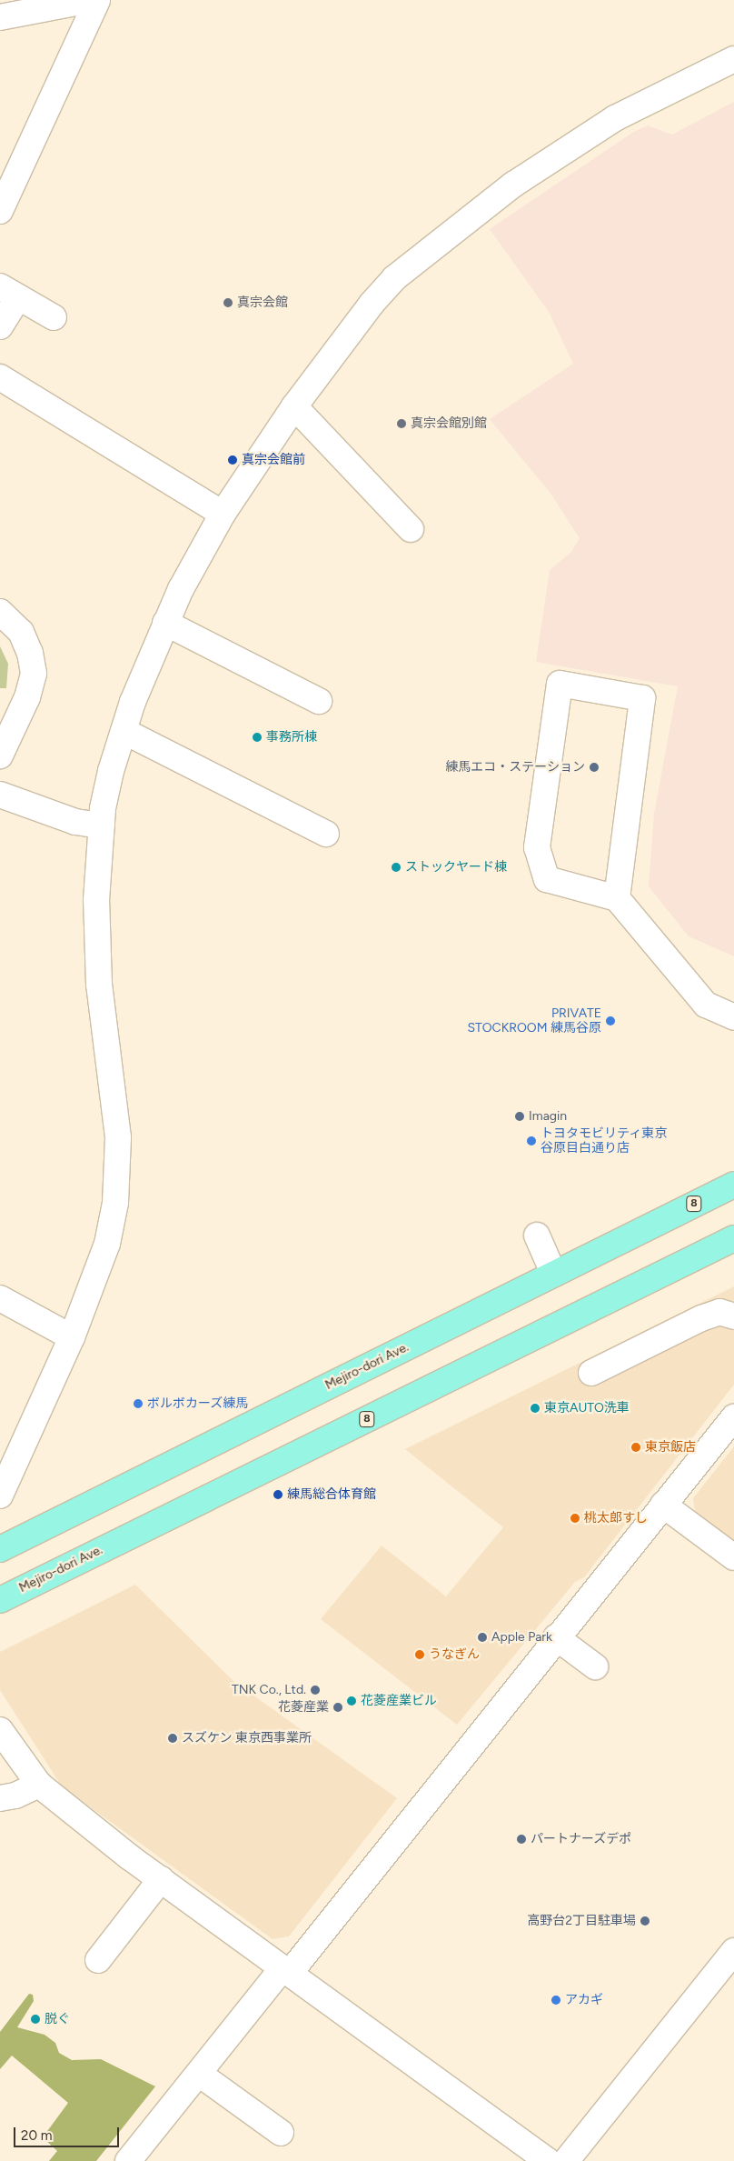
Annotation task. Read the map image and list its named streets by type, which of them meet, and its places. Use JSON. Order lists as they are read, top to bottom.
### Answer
{
  "streets": {
    "main road": ["8", "Mejiro-dori Ave."]
  },
  "places": [
    "真宗会館",
    "真宗会館別館",
    "真宗会館前",
    "事務所棟",
    "練馬エコ・ステーション",
    "ストックヤード棟",
    "PRIVATE STOCKROOM 練馬谷原",
    "Imagin",
    "トヨタモビリティ東京 谷原目白通り店",
    "ボルボカーズ練馬",
    "東京AUTO洗車",
    "東京飯店",
    "練馬総合体育館",
    "桃太郎すし",
    "Apple Park",
    "うなぎん",
    "TNK Co., Ltd.",
    "花菱産業ビル",
    "花菱産業",
    "スズケン 東京西事業所",
    "パートナーズデポ",
    "高野台2丁目駐車場",
    "アカギ",
    "脱ぐ"
  ],
  "scale_bar": "20 m"
}
